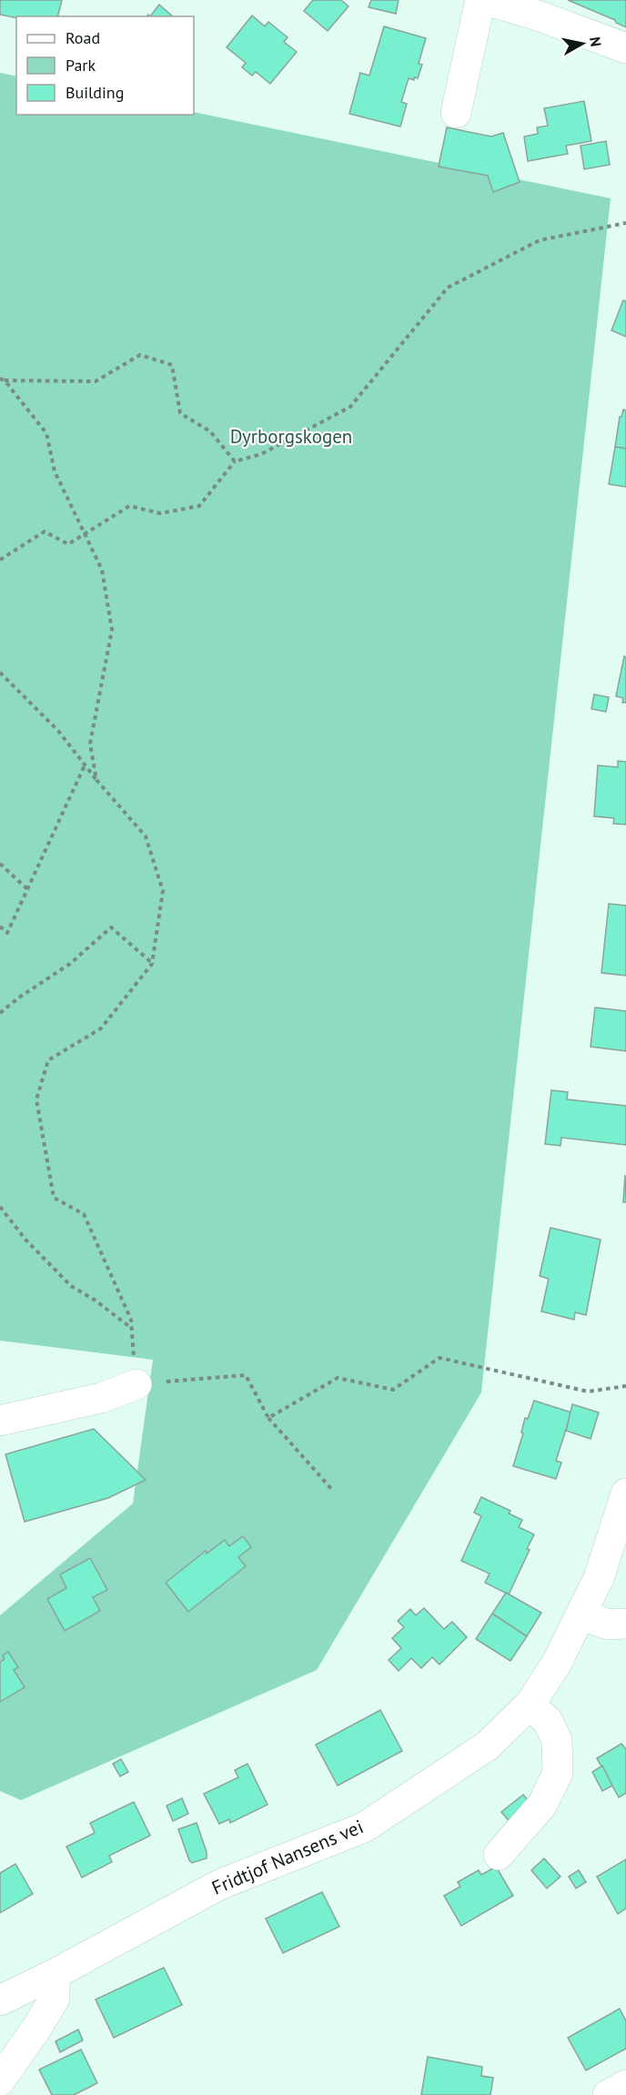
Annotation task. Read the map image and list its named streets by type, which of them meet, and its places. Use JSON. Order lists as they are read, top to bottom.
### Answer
{
  "streets": {
    "street": ["Fridtjof Nansens vei"]
  },
  "parks": ["Dyrborgskogen"],
  "legend": ["Road", "Park", "Building"],
  "north": "right"
}
